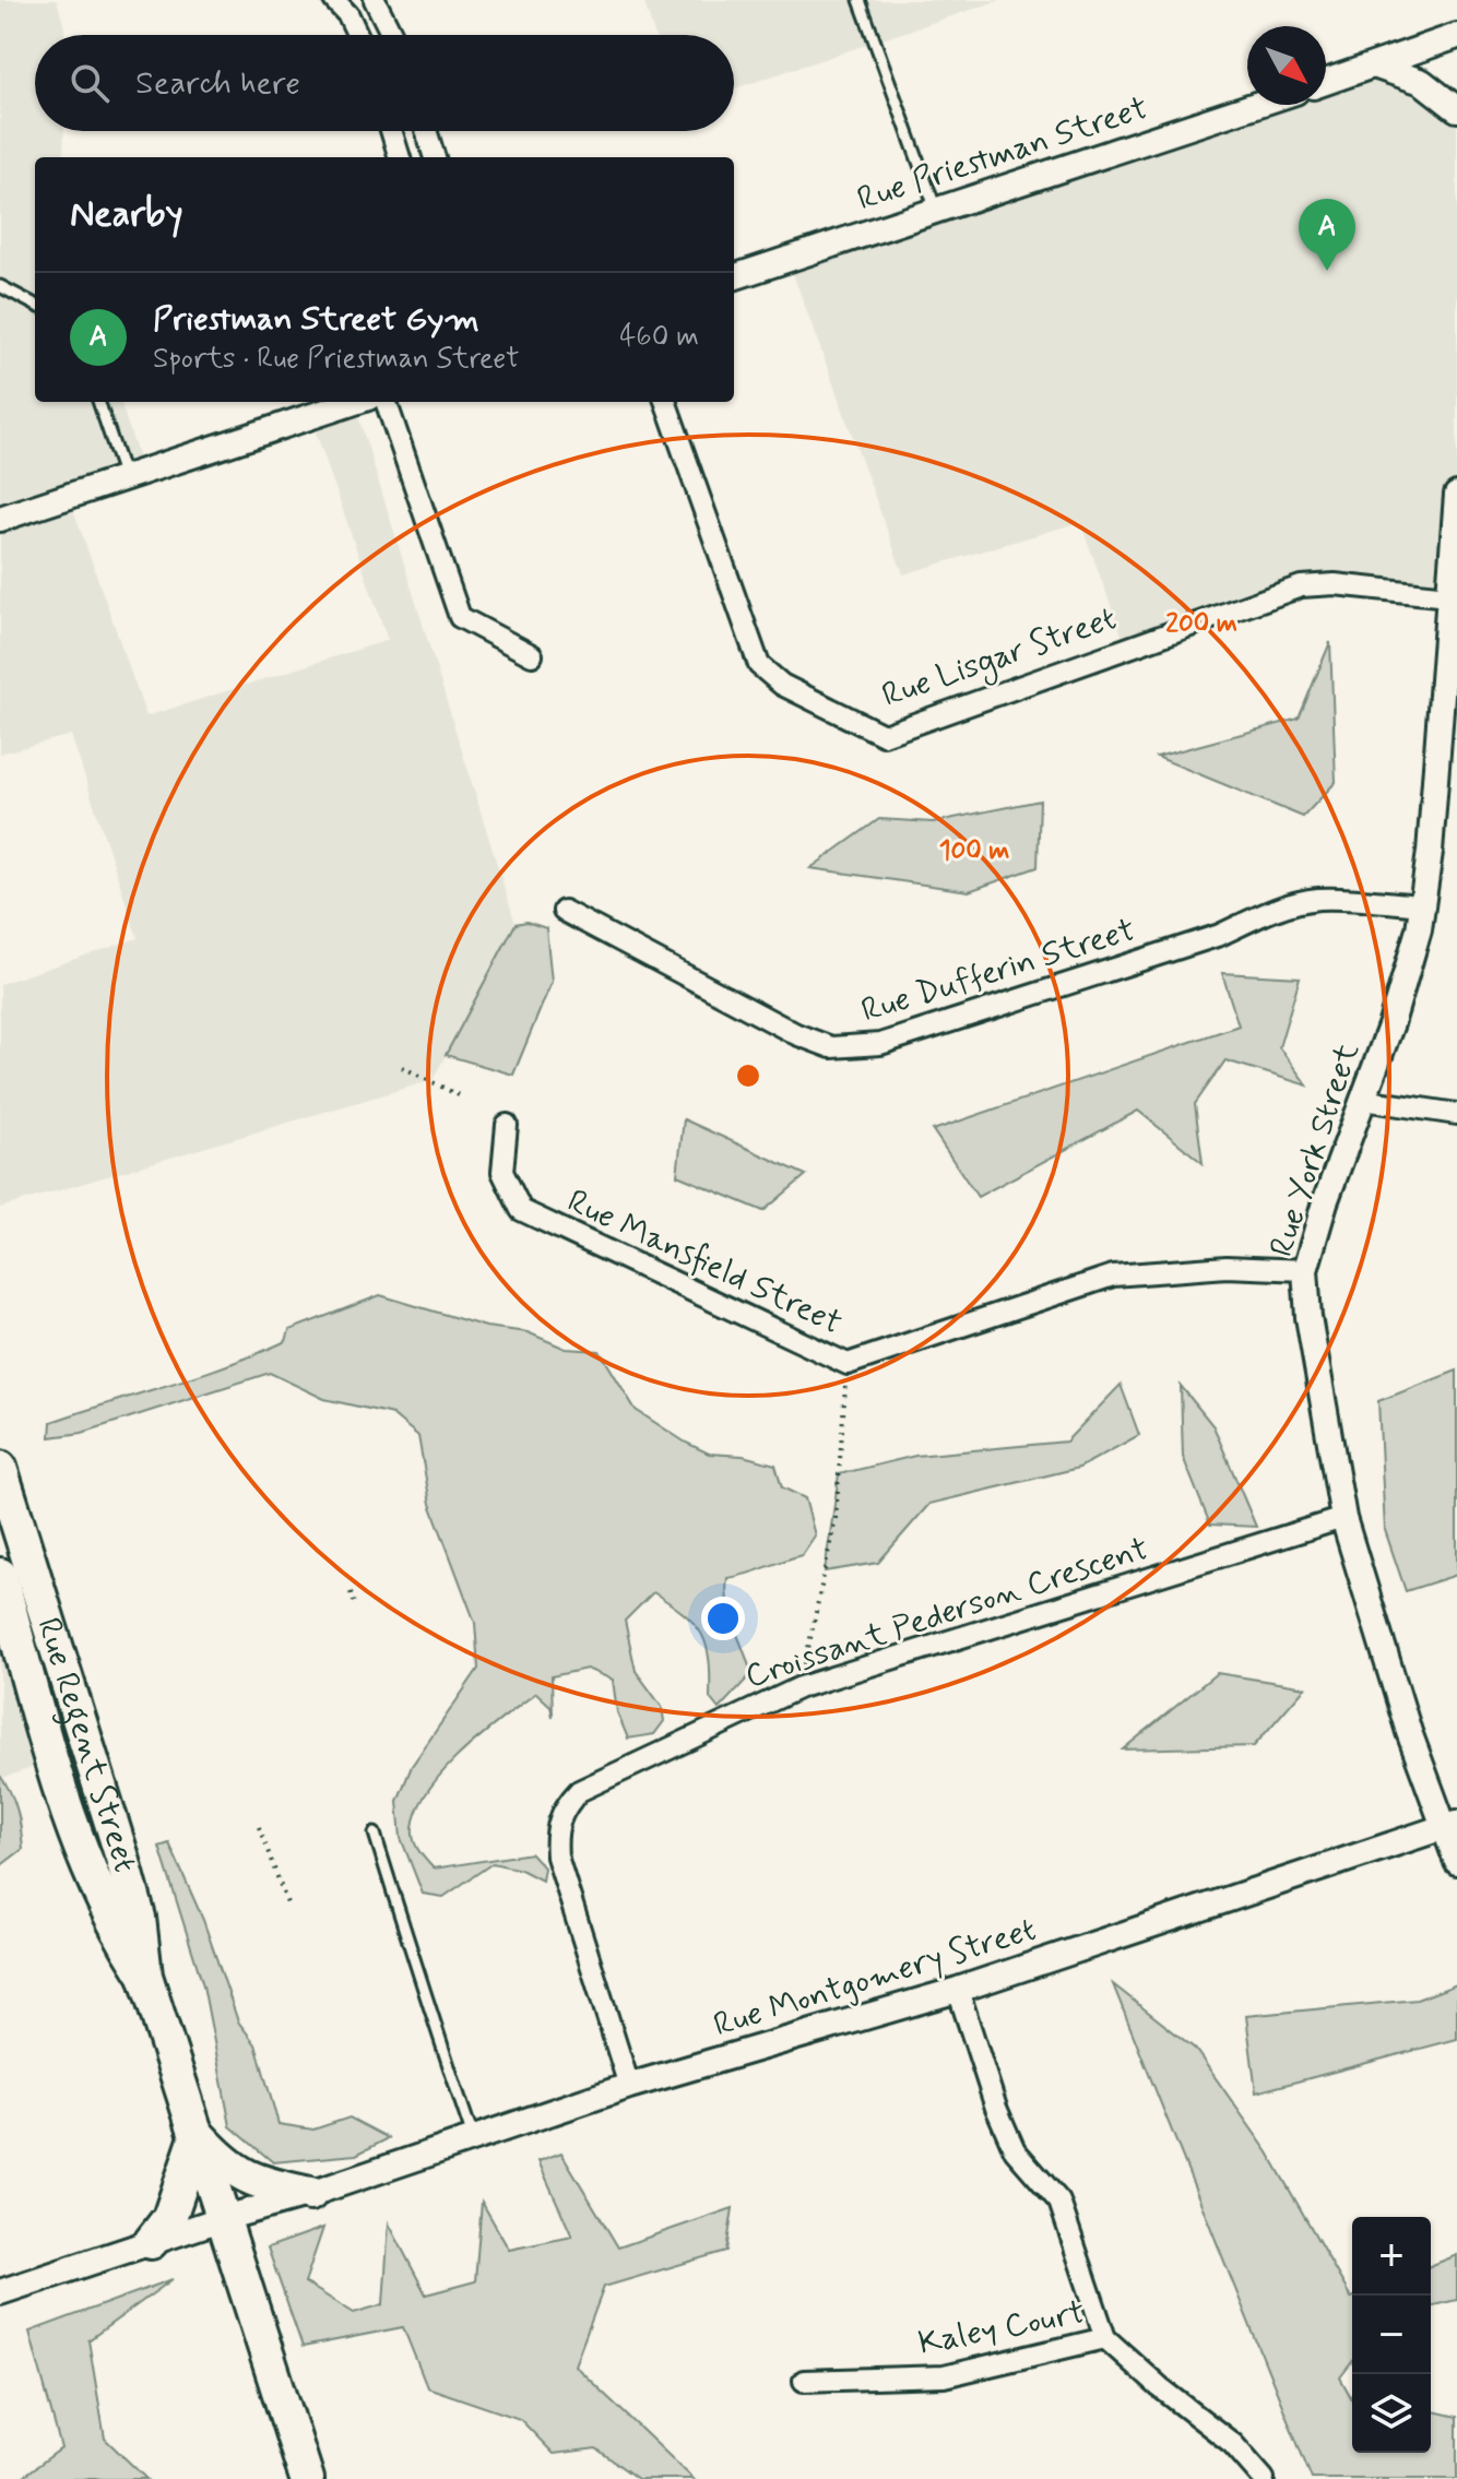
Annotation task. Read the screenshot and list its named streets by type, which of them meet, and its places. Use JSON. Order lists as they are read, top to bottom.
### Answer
{
  "streets": {
    "main road": ["Rue Regent Street"],
    "street": [
      "Rue Priestman Street",
      "Rue Lisgar Street",
      "Rue Dufferin Street",
      "Rue York Street",
      "Rue Mansfield Street",
      "Croissant Pederson Crescent",
      "Rue Montgomery Street",
      "Kaley Court"
    ]
  },
  "crossings": [
    ["Rue Lisgar Street", "Rue York Street"],
    ["Rue Dufferin Street", "Rue York Street"],
    ["Rue York Street", "Rue Mansfield Street"],
    ["Rue York Street", "Croissant Pederson Crescent"],
    ["Rue York Street", "Rue Montgomery Street"],
    ["Croissant Pederson Crescent", "Rue Montgomery Street"],
    ["Rue Regent Street", "Rue Montgomery Street"]
  ],
  "north": "bottom right",
  "page": {
    "search": "Search here",
    "heading": "Nearby",
    "pins": "A",
    "list": [
      {
        "mark": "A",
        "name": "Priestman Street Gym",
        "note": "Sports · Rue Priestman Street",
        "value": "460 m"
      }
    ],
    "map_buttons": ["+", "−"]
  },
  "rings": ["200 m", "100 m"]
}
